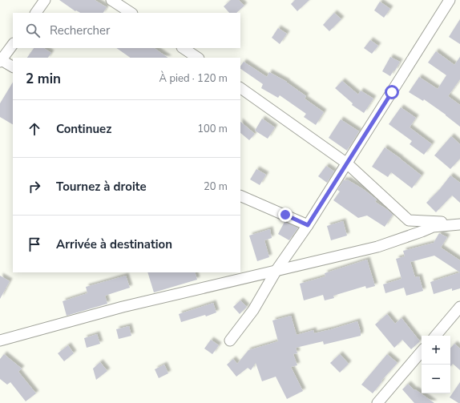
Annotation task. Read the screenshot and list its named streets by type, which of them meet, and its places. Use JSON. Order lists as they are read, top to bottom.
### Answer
{
  "page": {
    "search": "Rechercher",
    "heading": ["2 min", "À pied · 120 m"],
    "list": [
      ["Continuez", "100 m"],
      ["Tournez à droite", "20 m"],
      "Arrivée à destination"
    ],
    "map_buttons": ["+", "−"]
  }
}
